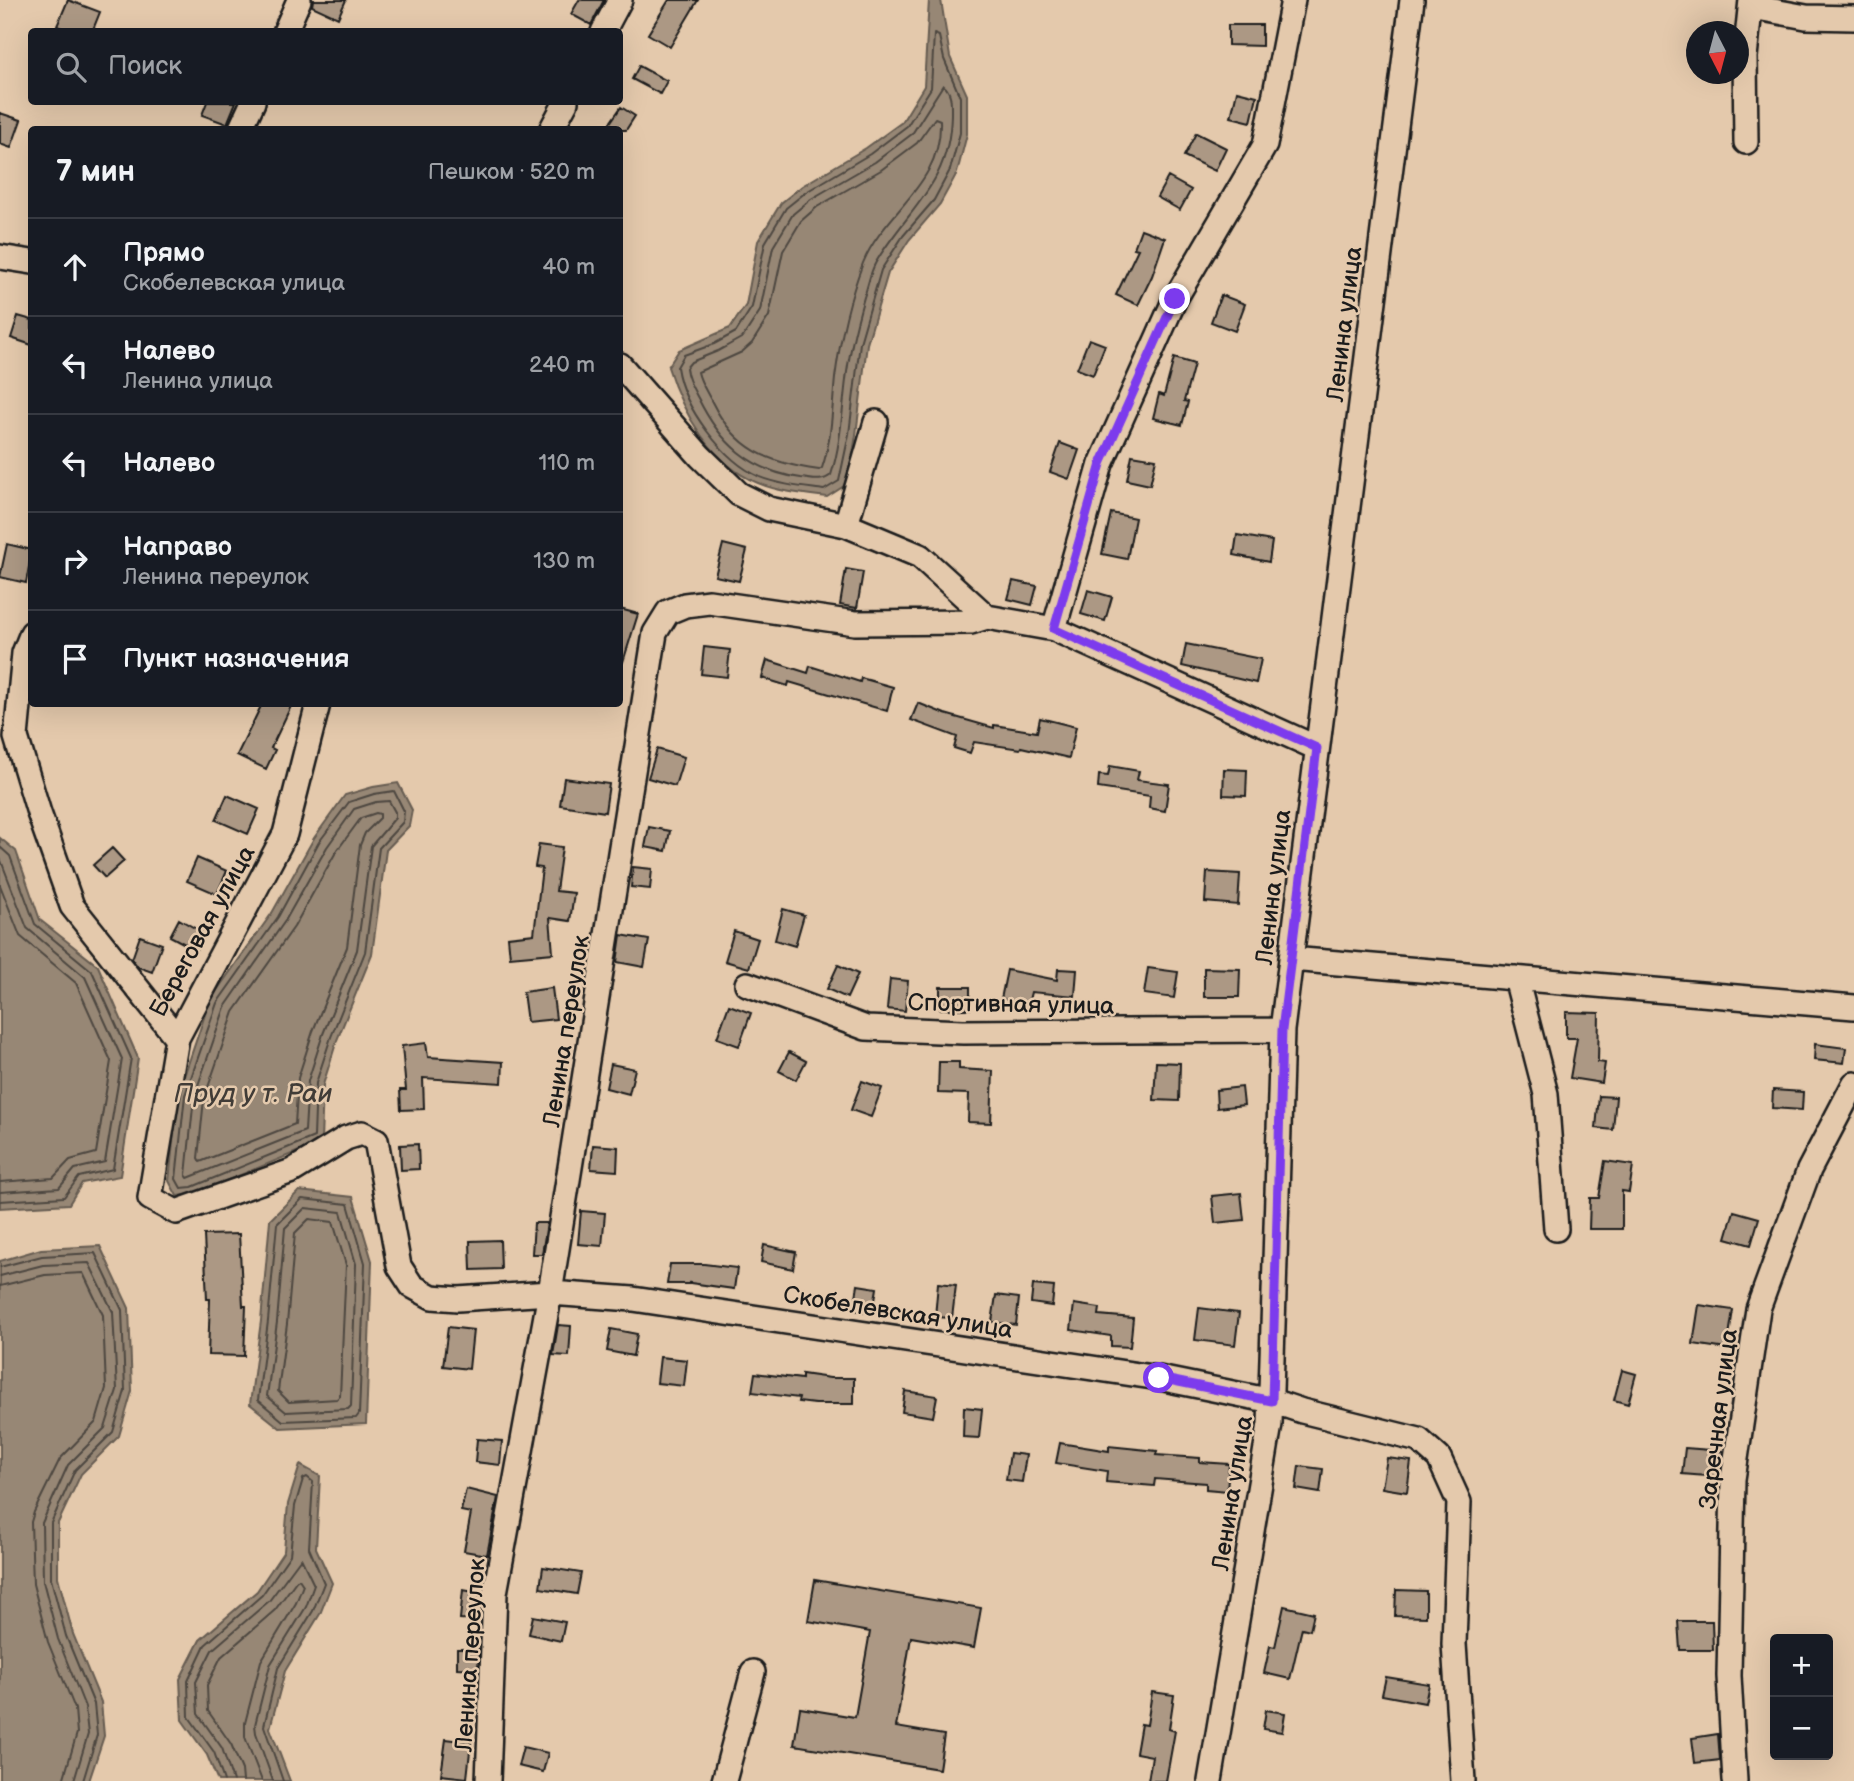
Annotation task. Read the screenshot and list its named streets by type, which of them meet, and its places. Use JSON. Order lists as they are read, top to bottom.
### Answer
{
  "streets": {
    "street": [
      "Ленина улица",
      "Береговая улица",
      "Спортивная улица",
      "Ленина переулок",
      "Скобелевская улица",
      "Заречная улица"
    ]
  },
  "crossings": [
    ["Ленина улица", "Спортивная улица"],
    ["Ленина улица", "Скобелевская улица"],
    ["Береговая улица", "Скобелевская улица"],
    ["Ленина переулок", "Скобелевская улица"]
  ],
  "water": ["Пруд у т. Раи"],
  "north": "bottom",
  "page": {
    "search": "Поиск",
    "heading": ["7 мин", "Пешком · 520 m"],
    "list": [
      ["Прямо", "Скобелевская улица", "40 m"],
      ["Налево", "Ленина улица", "240 m"],
      ["Налево", "110 m"],
      ["Направо", "Ленина переулок", "130 m"],
      "Пункт назначения"
    ],
    "map_buttons": ["+", "−"]
  }
}
